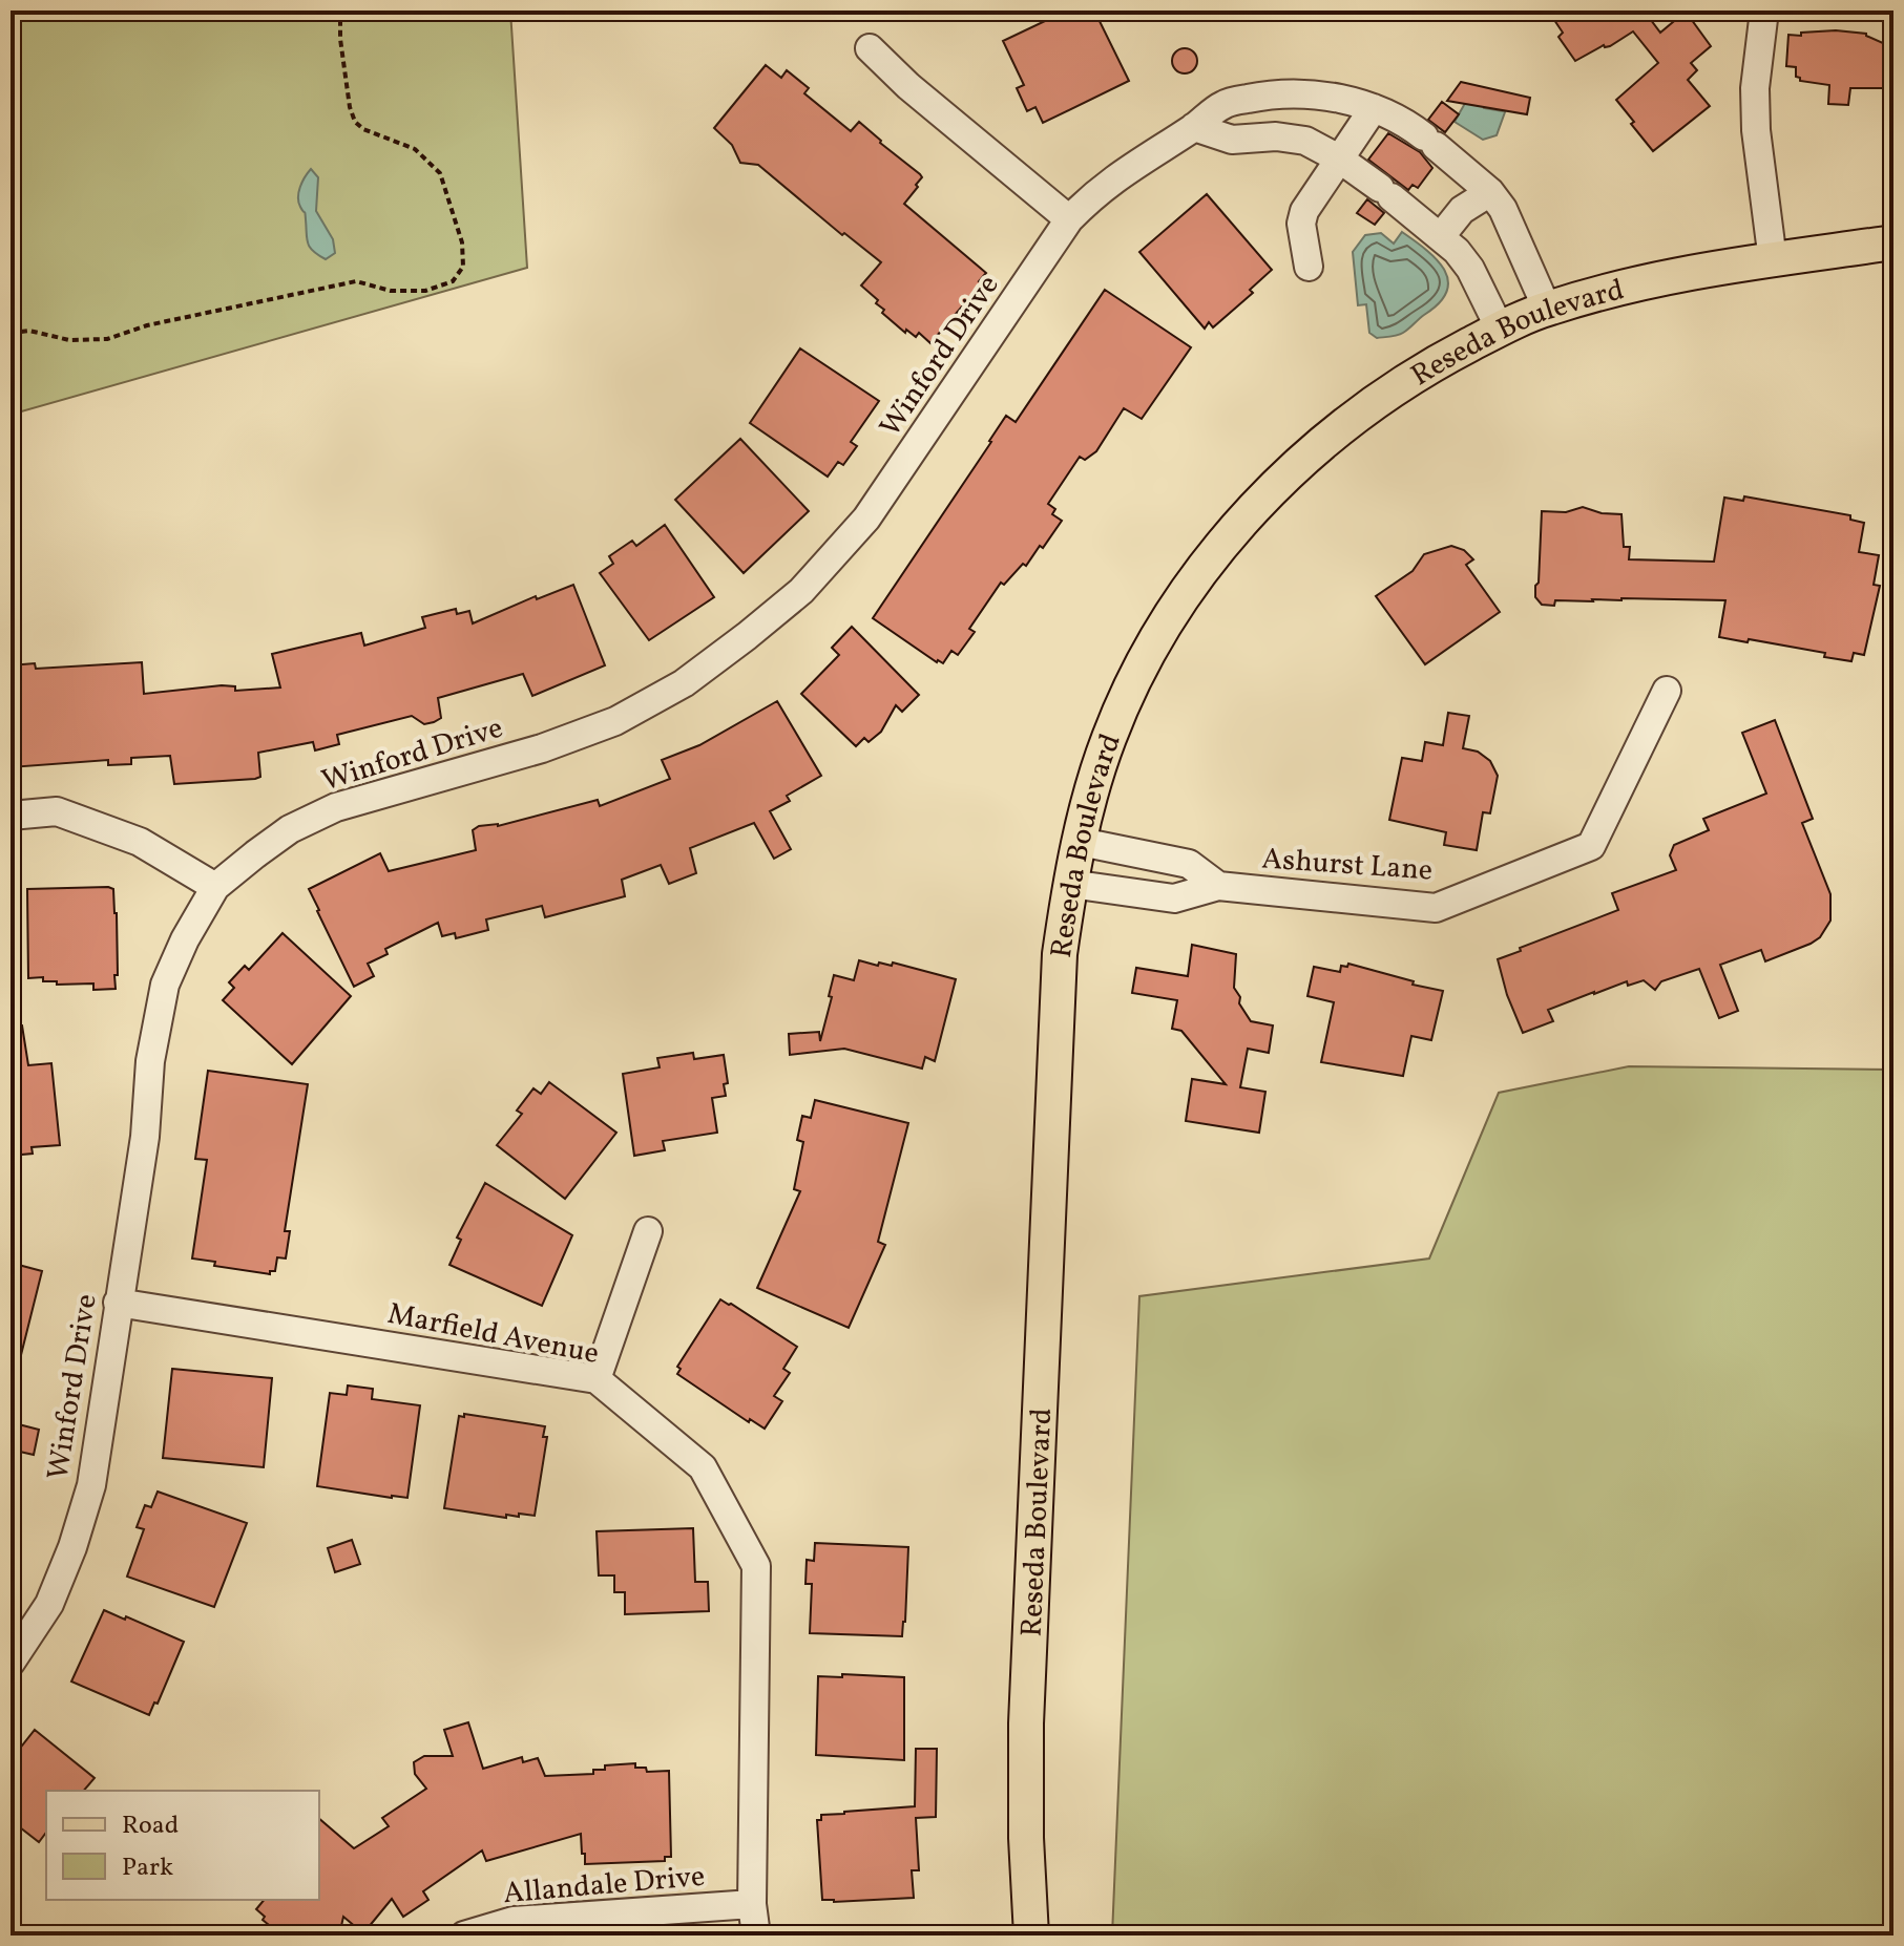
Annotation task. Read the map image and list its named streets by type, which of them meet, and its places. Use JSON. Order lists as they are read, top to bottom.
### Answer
{
  "streets": {
    "main road": ["Reseda Boulevard"],
    "street": [
      "Winford Drive",
      "Ashurst Lane",
      "Marfield Avenue",
      "Allandale Drive"
    ]
  },
  "crossings": [
    ["Reseda Boulevard", "Winford Drive"],
    ["Reseda Boulevard", "Ashurst Lane"],
    ["Winford Drive", "Marfield Avenue"],
    ["Marfield Avenue", "Allandale Drive"]
  ],
  "legend": ["Road", "Park"]
}
